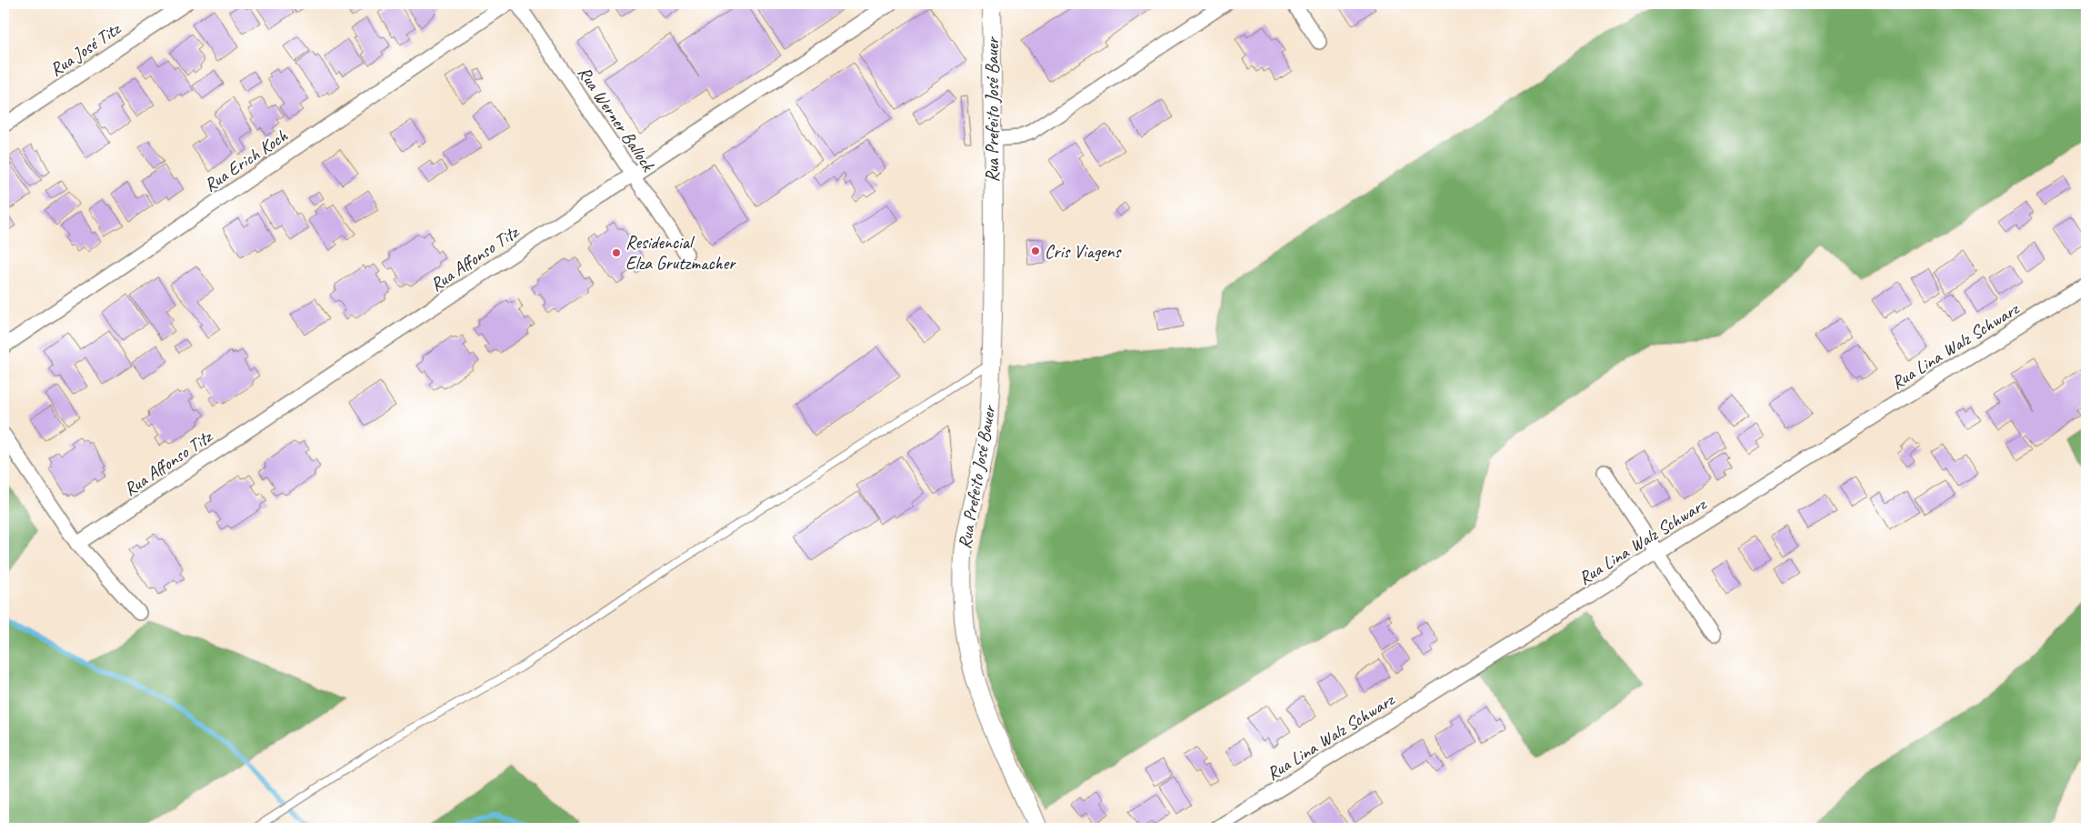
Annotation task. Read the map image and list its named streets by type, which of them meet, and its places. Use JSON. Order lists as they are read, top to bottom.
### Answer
{
  "streets": {
    "street": [
      "Rua José Titz",
      "Rua Prefeito José Bauer",
      "Rua Werner Ballock",
      "Rua Erich Koch",
      "Rua Affonso Titz",
      "Rua Lina Walz Schwarz"
    ]
  },
  "crossings": [
    ["Rua Werner Ballock", "Rua Affonso Titz"]
  ],
  "places": ["Cris Viagens", "Residencial Elza Grutzmacher"]
}
